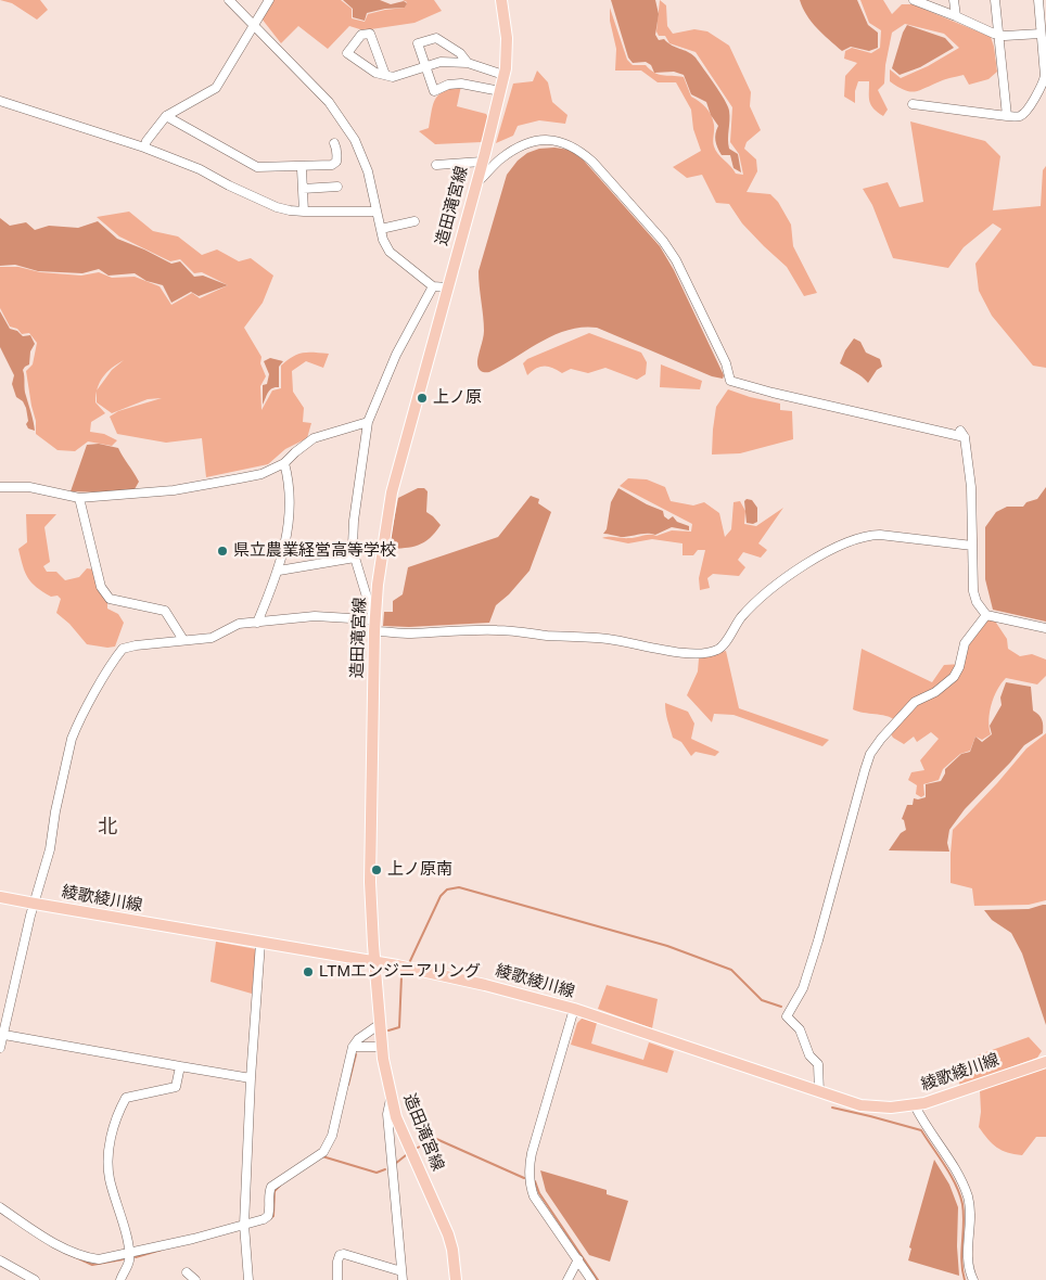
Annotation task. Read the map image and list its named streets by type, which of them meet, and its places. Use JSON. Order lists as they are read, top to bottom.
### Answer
{
  "streets": {
    "main road": ["造田滝宮線", "綾歌綾川線"]
  },
  "crossings": [
    ["造田滝宮線", "綾歌綾川線"]
  ],
  "districts": ["北"],
  "places": [
    "上ノ原",
    "県立農業経営高等学校",
    "上ノ原南",
    "LTMエンジニアリング"
  ]
}
